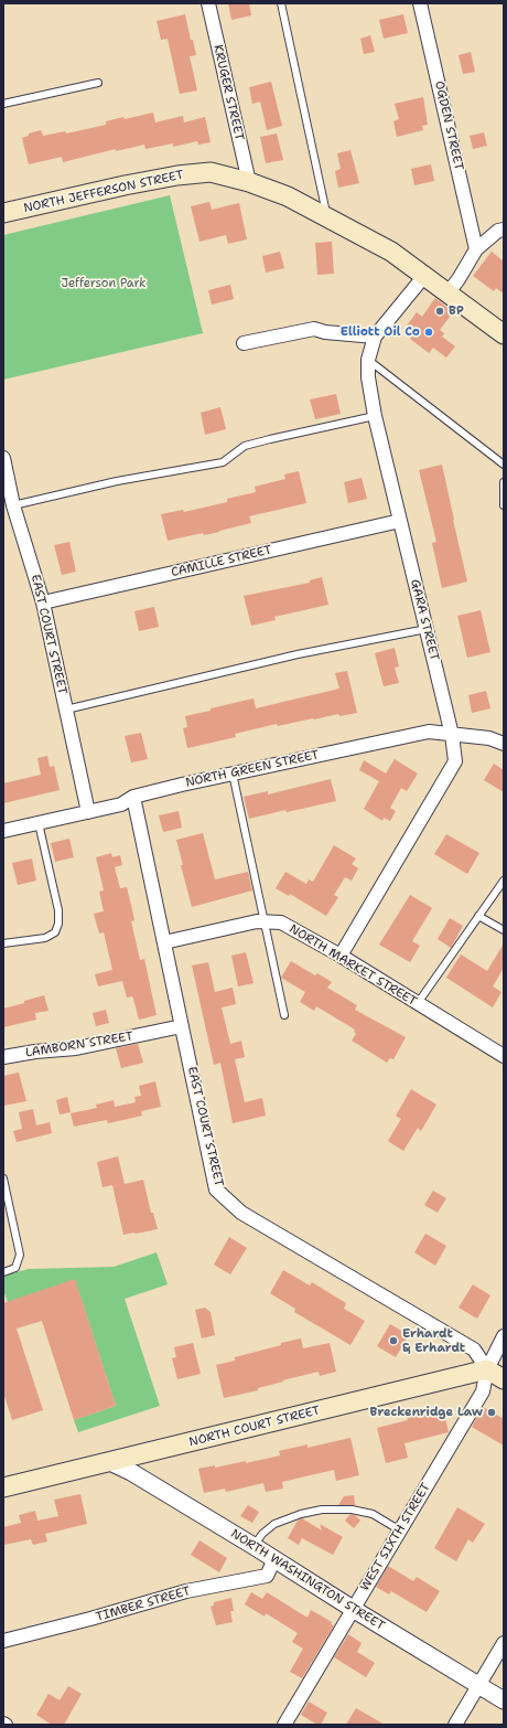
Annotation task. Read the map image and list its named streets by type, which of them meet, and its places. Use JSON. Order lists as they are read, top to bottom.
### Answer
{
  "streets": {
    "main road": ["NORTH JEFFERSON STREET", "NORTH COURT STREET"],
    "street": [
      "KRUGER STREET",
      "OGDEN STREET",
      "CAMILLE STREET",
      "GARA STREET",
      "EAST COURT STREET",
      "NORTH GREEN STREET",
      "NORTH MARKET STREET",
      "LAMBORN STREET",
      "WEST SIXTH STREET",
      "NORTH WASHINGTON STREET",
      "TIMBER STREET"
    ]
  },
  "crossings": [
    ["KRUGER STREET", "NORTH JEFFERSON STREET"],
    ["NORTH JEFFERSON STREET", "GARA STREET"],
    ["CAMILLE STREET", "GARA STREET"],
    ["CAMILLE STREET", "EAST COURT STREET"],
    ["GARA STREET", "NORTH GREEN STREET"],
    ["GARA STREET", "NORTH MARKET STREET"],
    ["EAST COURT STREET", "NORTH GREEN STREET"],
    ["EAST COURT STREET", "NORTH MARKET STREET"],
    ["EAST COURT STREET", "LAMBORN STREET"],
    ["EAST COURT STREET", "NORTH COURT STREET"],
    ["EAST COURT STREET", "WEST SIXTH STREET"],
    ["NORTH COURT STREET", "WEST SIXTH STREET"],
    ["NORTH COURT STREET", "NORTH WASHINGTON STREET"],
    ["WEST SIXTH STREET", "NORTH WASHINGTON STREET"],
    ["NORTH WASHINGTON STREET", "TIMBER STREET"]
  ],
  "parks": ["Jefferson Park"],
  "places": [
    "BP",
    "Elliott Oil Co",
    "Erhardt & Erhardt",
    "Breckenridge Law"
  ]
}
